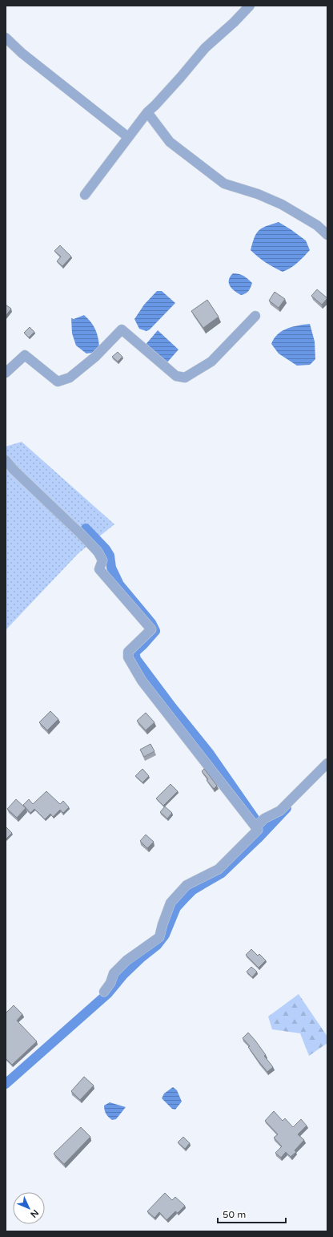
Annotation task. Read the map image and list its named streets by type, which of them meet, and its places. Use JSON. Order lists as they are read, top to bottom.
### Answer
{
  "scale_bar": "50 m",
  "north": "bottom right"
}
